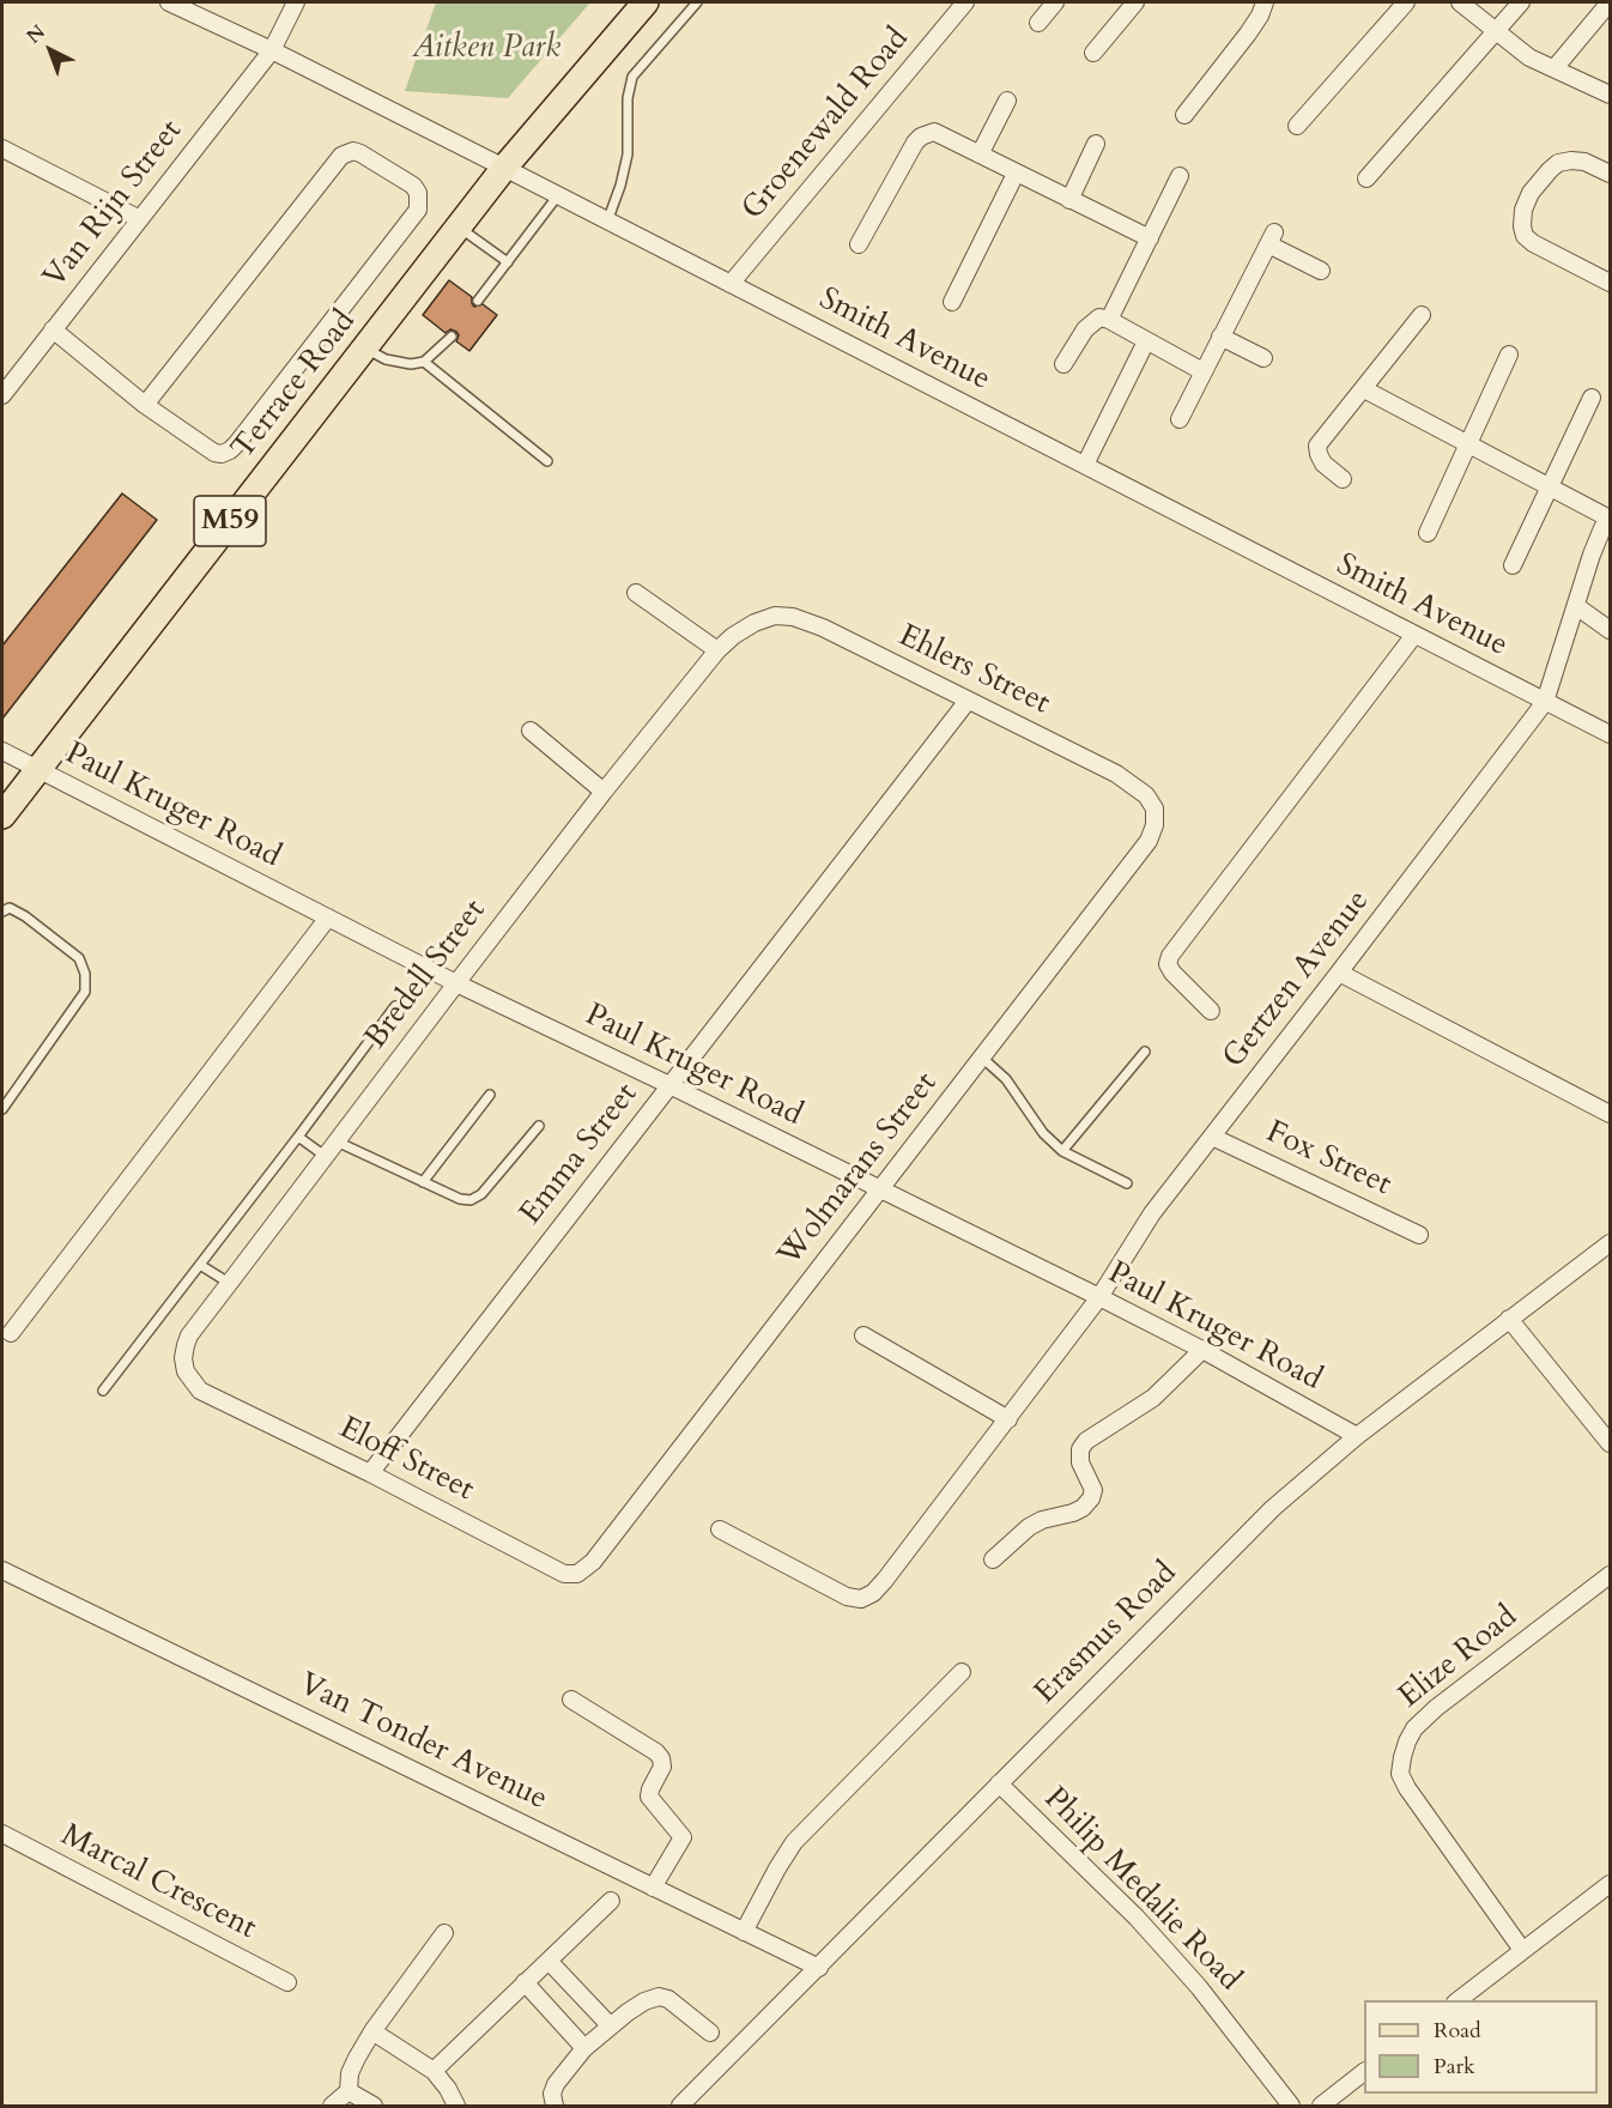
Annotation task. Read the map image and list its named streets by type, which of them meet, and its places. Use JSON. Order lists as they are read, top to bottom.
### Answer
{
  "streets": {
    "main road": ["Terrace Road", "M59"],
    "street": [
      "Groenewald Road",
      "Van Rijn Street",
      "Smith Avenue",
      "Ehlers Street",
      "Paul Kruger Road",
      "Bredell Street",
      "Gertzen Avenue",
      "Emma Street",
      "Fox Street",
      "Wolmarans Street",
      "Eloff Street",
      "Erasmus Road",
      "Elize Road",
      "Van Tonder Avenue",
      "Marcal Crescent",
      "Philip Medalie Road"
    ]
  },
  "crossings": [
    ["Groenewald Road", "Smith Avenue"],
    ["Van Rijn Street", "Smith Avenue"],
    ["Smith Avenue", "Terrace Road"],
    ["Smith Avenue", "Gertzen Avenue"],
    ["Terrace Road", "Paul Kruger Road"],
    ["Ehlers Street", "Bredell Street"],
    ["Ehlers Street", "Emma Street"],
    ["Ehlers Street", "Wolmarans Street"],
    ["Paul Kruger Road", "Bredell Street"],
    ["Paul Kruger Road", "Gertzen Avenue"],
    ["Paul Kruger Road", "Emma Street"],
    ["Paul Kruger Road", "Wolmarans Street"],
    ["Paul Kruger Road", "Erasmus Road"],
    ["Bredell Street", "Eloff Street"],
    ["Gertzen Avenue", "Fox Street"],
    ["Emma Street", "Eloff Street"],
    ["Wolmarans Street", "Eloff Street"],
    ["Erasmus Road", "Van Tonder Avenue"],
    ["Erasmus Road", "Philip Medalie Road"]
  ],
  "parks": ["Aitken Park"],
  "legend": ["Road", "Park"],
  "north": "top left"
}
